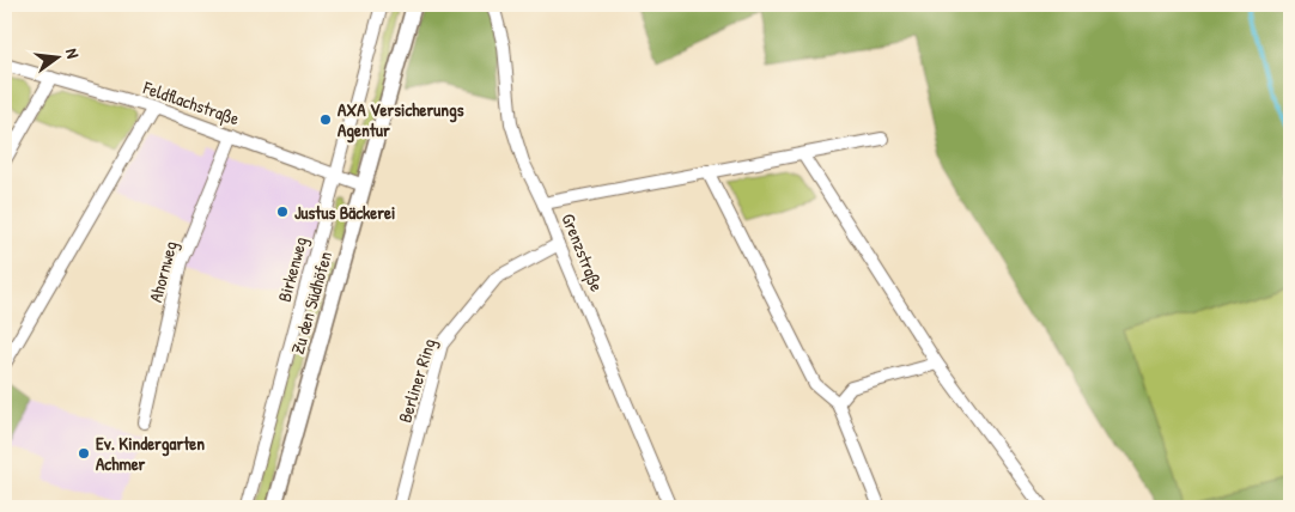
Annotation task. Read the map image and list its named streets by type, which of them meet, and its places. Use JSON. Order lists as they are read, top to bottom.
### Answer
{
  "streets": {
    "street": [
      "Feldflachstraße",
      "Grenzstraße",
      "Birkenweg",
      "Ahornweg",
      "Zu den Südhöfen",
      "Berliner Ring"
    ]
  },
  "crossings": [
    ["Feldflachstraße", "Birkenweg"],
    ["Feldflachstraße", "Ahornweg"],
    ["Feldflachstraße", "Zu den Südhöfen"],
    ["Grenzstraße", "Berliner Ring"]
  ],
  "places": ["AXA Versicherungs Agentur", "Justus Bäckerei", "Ev. Kindergarten Achmer"],
  "north": "right"
}
